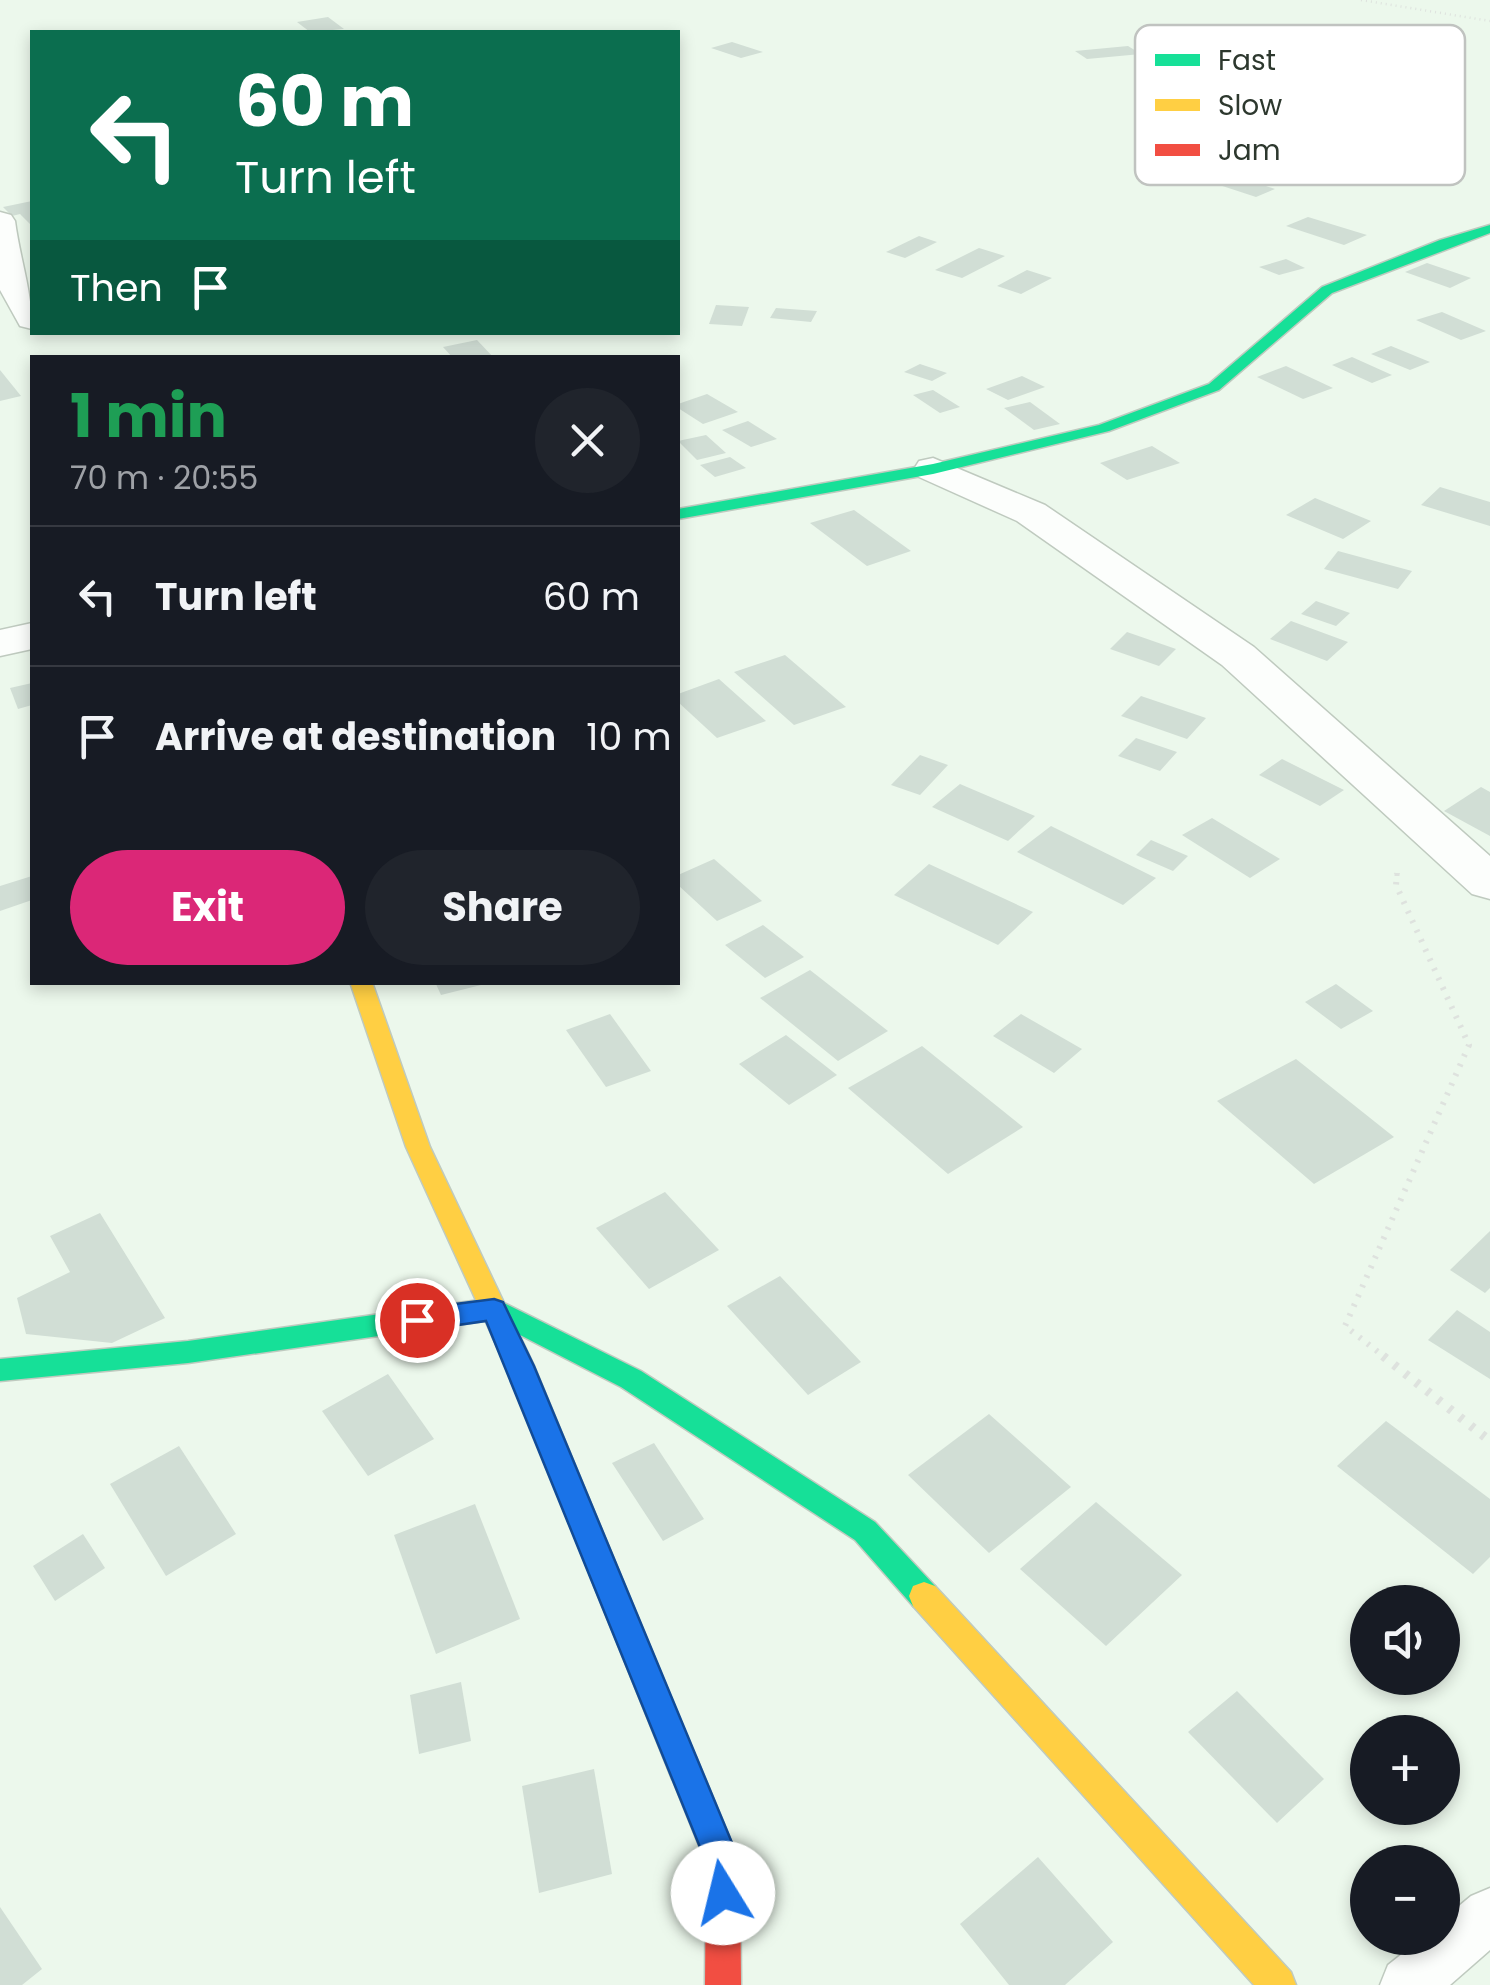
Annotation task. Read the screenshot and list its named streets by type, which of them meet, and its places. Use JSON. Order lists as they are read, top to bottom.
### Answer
{
  "legend": ["Fast", "Slow", "Jam"],
  "page": {
    "turn": ["60 m", "Turn left"],
    "then": "Then",
    "heading": ["1 min", "70 m · 20:55"],
    "list": [
      {
        "name": "Turn left",
        "value": "60 m"
      },
      {
        "name": "Arrive at destination",
        "value": "10 m"
      }
    ],
    "buttons": ["Exit", "Share"],
    "map_buttons": ["+", "−"]
  }
}
